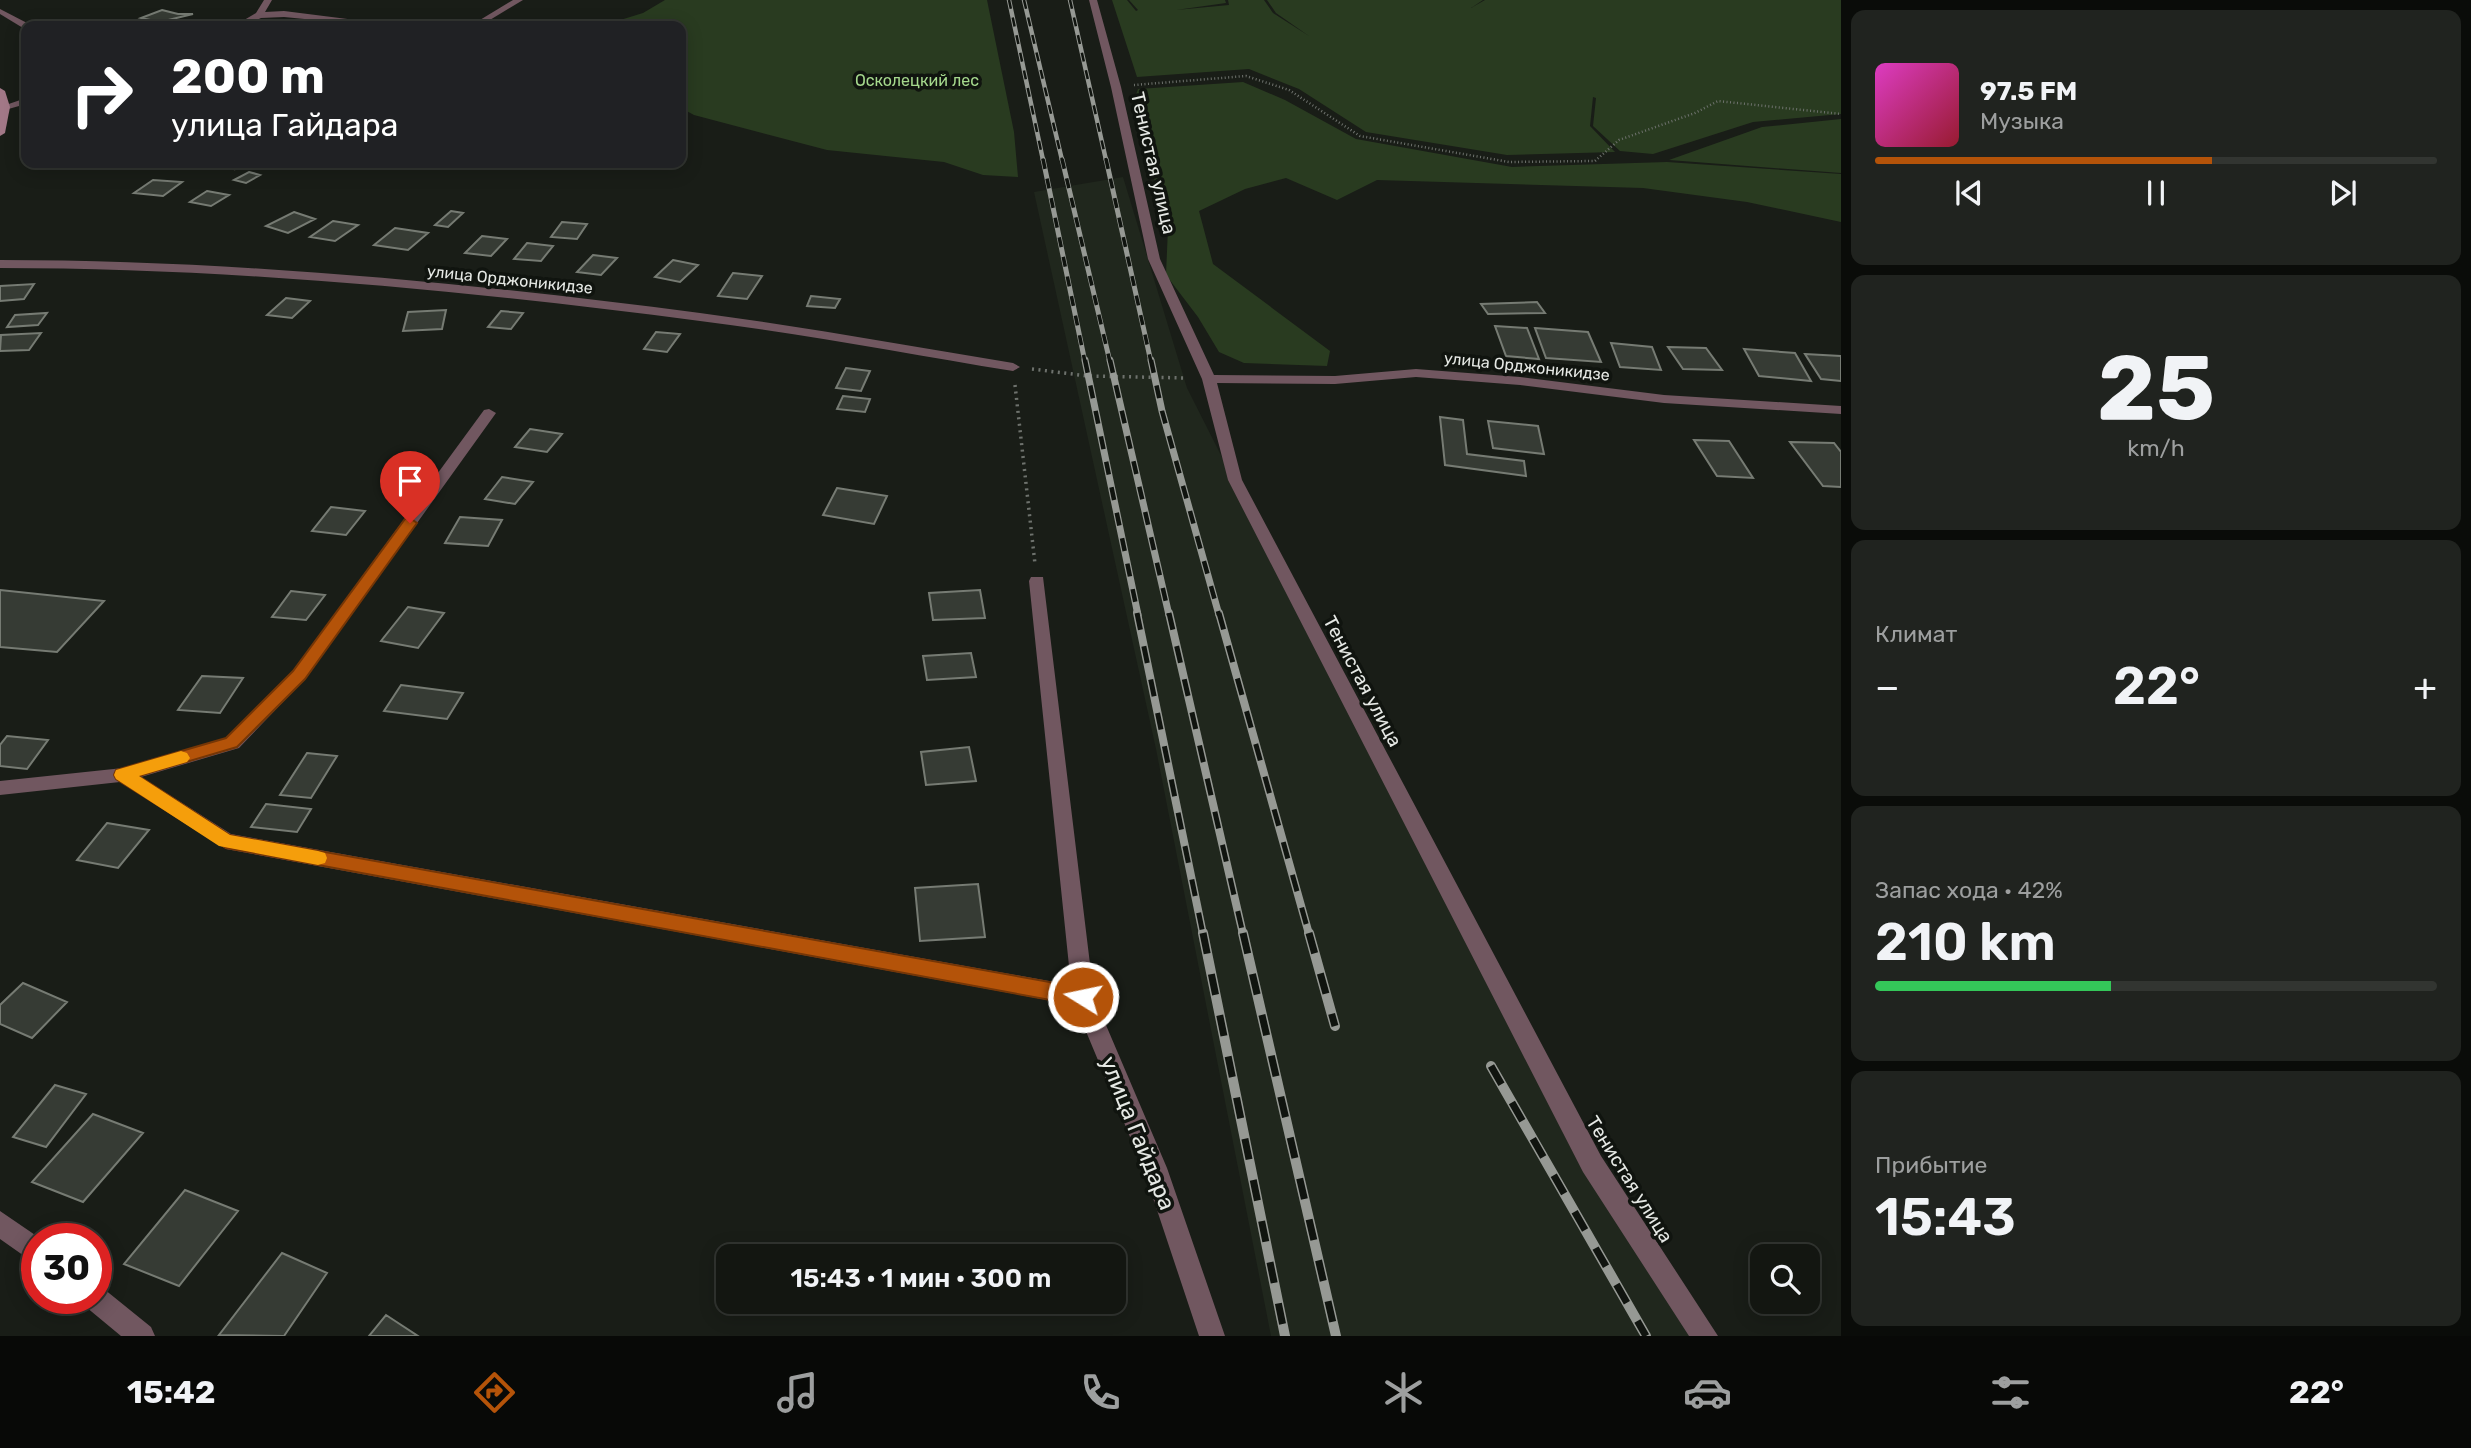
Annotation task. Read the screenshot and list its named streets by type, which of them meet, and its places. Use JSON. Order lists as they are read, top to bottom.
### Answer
{
  "streets": {
    "street": ["Тенистая улица", "улица Орджоникидзе", "улица Гайдара"]
  },
  "crossings": [
    ["Тенистая улица", "улица Орджоникидзе"]
  ],
  "parks": ["Осколецкий лес"],
  "page": {
    "turn": ["200 m", "улица Гайдара"],
    "song": ["97.5 FM", "Музыка"],
    "tile": [
      ["25", "km/h"],
      "Климат",
      ["Запас хода · 42%", "210 km"],
      ["Прибытие", "15:43"]
    ],
    "heat": ["−", "22°", "+"],
    "limit": "30",
    "trip": "15:43 · 1 мин · 300 m",
    "tabs": ["15:42", "22°"]
  }
}
